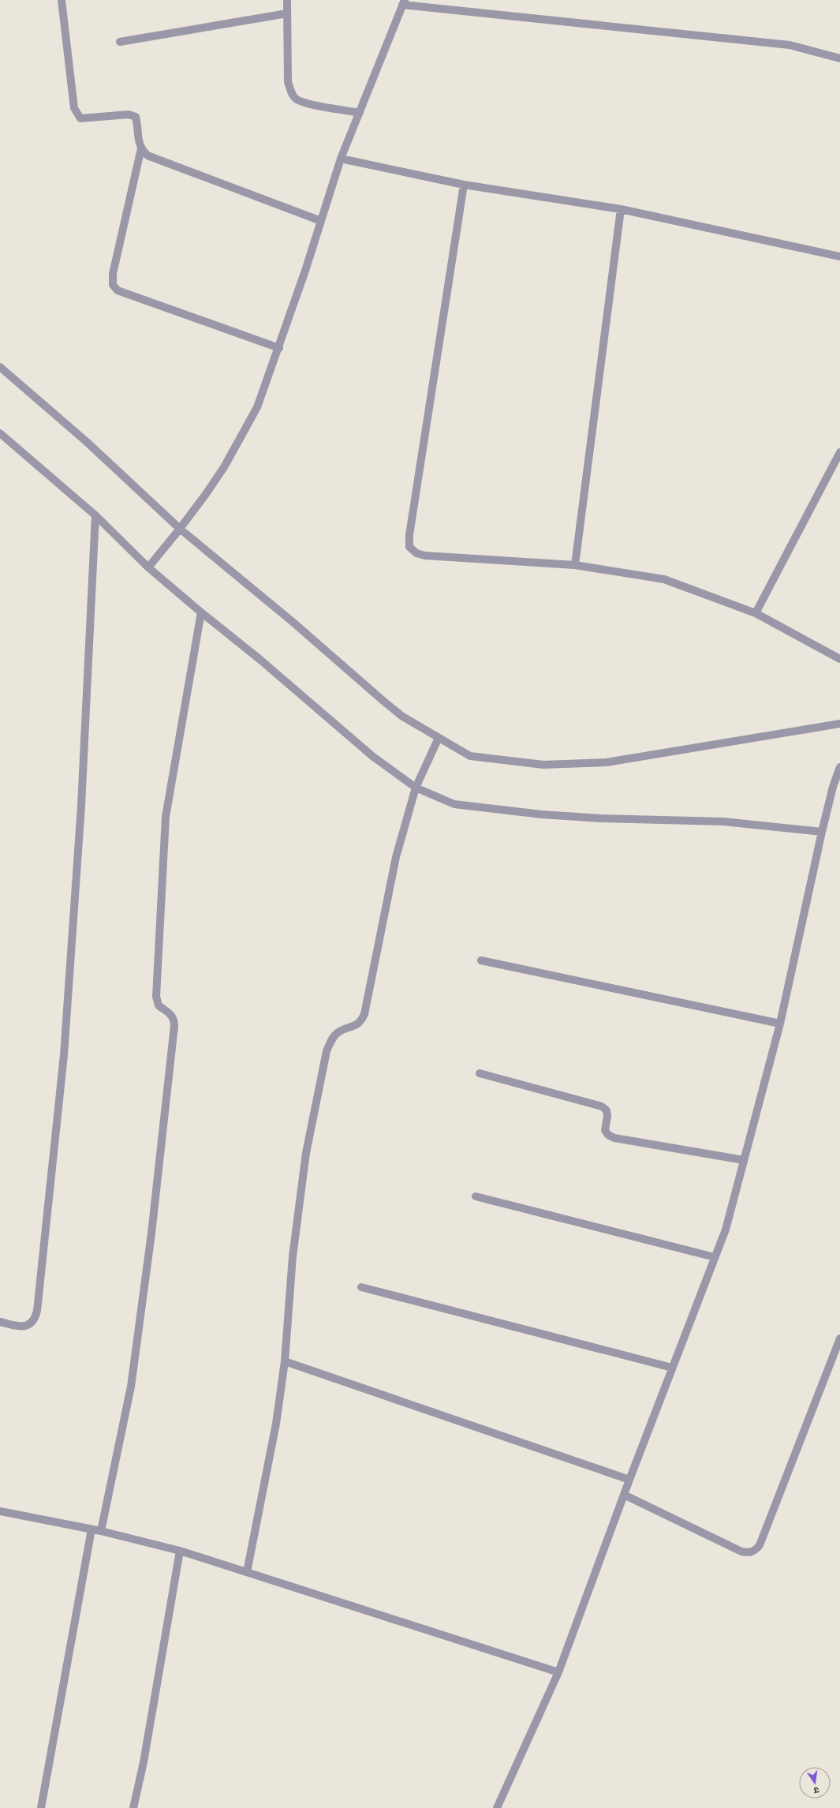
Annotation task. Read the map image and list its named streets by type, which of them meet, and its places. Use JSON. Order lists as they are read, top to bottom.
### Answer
{
  "north": "bottom"
}
